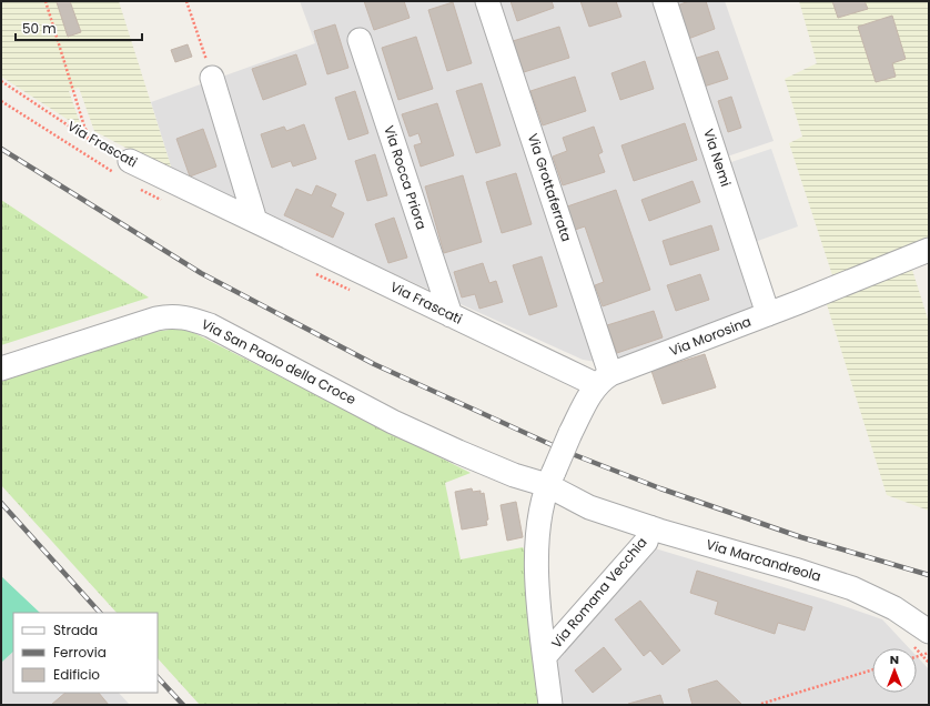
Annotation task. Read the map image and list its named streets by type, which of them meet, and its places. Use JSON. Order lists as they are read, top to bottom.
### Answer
{
  "streets": {
    "street": [
      "Via Frascati",
      "Via Nemi",
      "Via Rocca Priora",
      "Via Grottaferrata",
      "Via Morosina",
      "Via San Paolo della Croce",
      "Via Marcandreola",
      "Via Romana Vecchia"
    ]
  },
  "crossings": [
    ["Via Frascati", "Via Rocca Priora"],
    ["Via Frascati", "Via Grottaferrata"],
    ["Via Frascati", "Via Morosina"],
    ["Via Nemi", "Via Morosina"],
    ["Via Grottaferrata", "Via Morosina"],
    ["Via San Paolo della Croce", "Via Marcandreola"],
    ["Via San Paolo della Croce", "Via Romana Vecchia"],
    ["Via Marcandreola", "Via Romana Vecchia"]
  ],
  "legend": ["Strada", "Ferrovia", "Edificio"],
  "scale_bar": "50 m",
  "north": "top"
}
